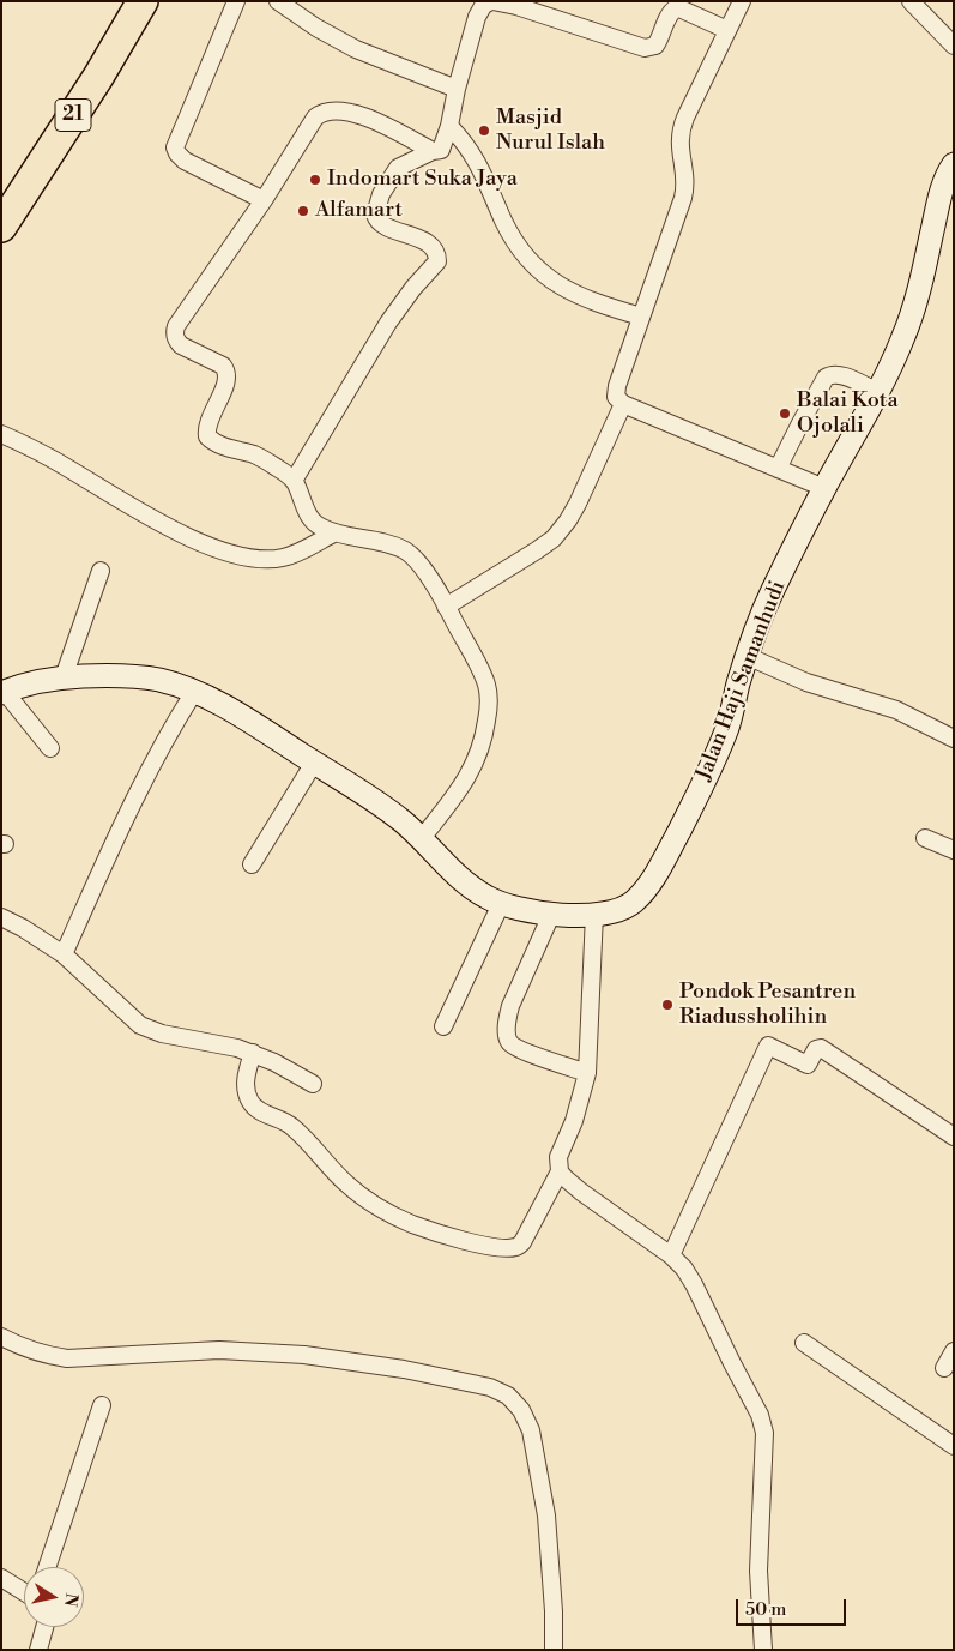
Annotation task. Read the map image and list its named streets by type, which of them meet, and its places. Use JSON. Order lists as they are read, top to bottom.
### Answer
{
  "streets": {
    "highway": ["21"],
    "street": ["Jalan Haji Samanhudi"]
  },
  "places": [
    "Masjid Nurul Islah",
    "Indomart Suka Jaya",
    "Alfamart",
    "Balai Kota Ojolali",
    "Pondok Pesantren Riadussholihin"
  ],
  "scale_bar": "50 m",
  "north": "right"
}
